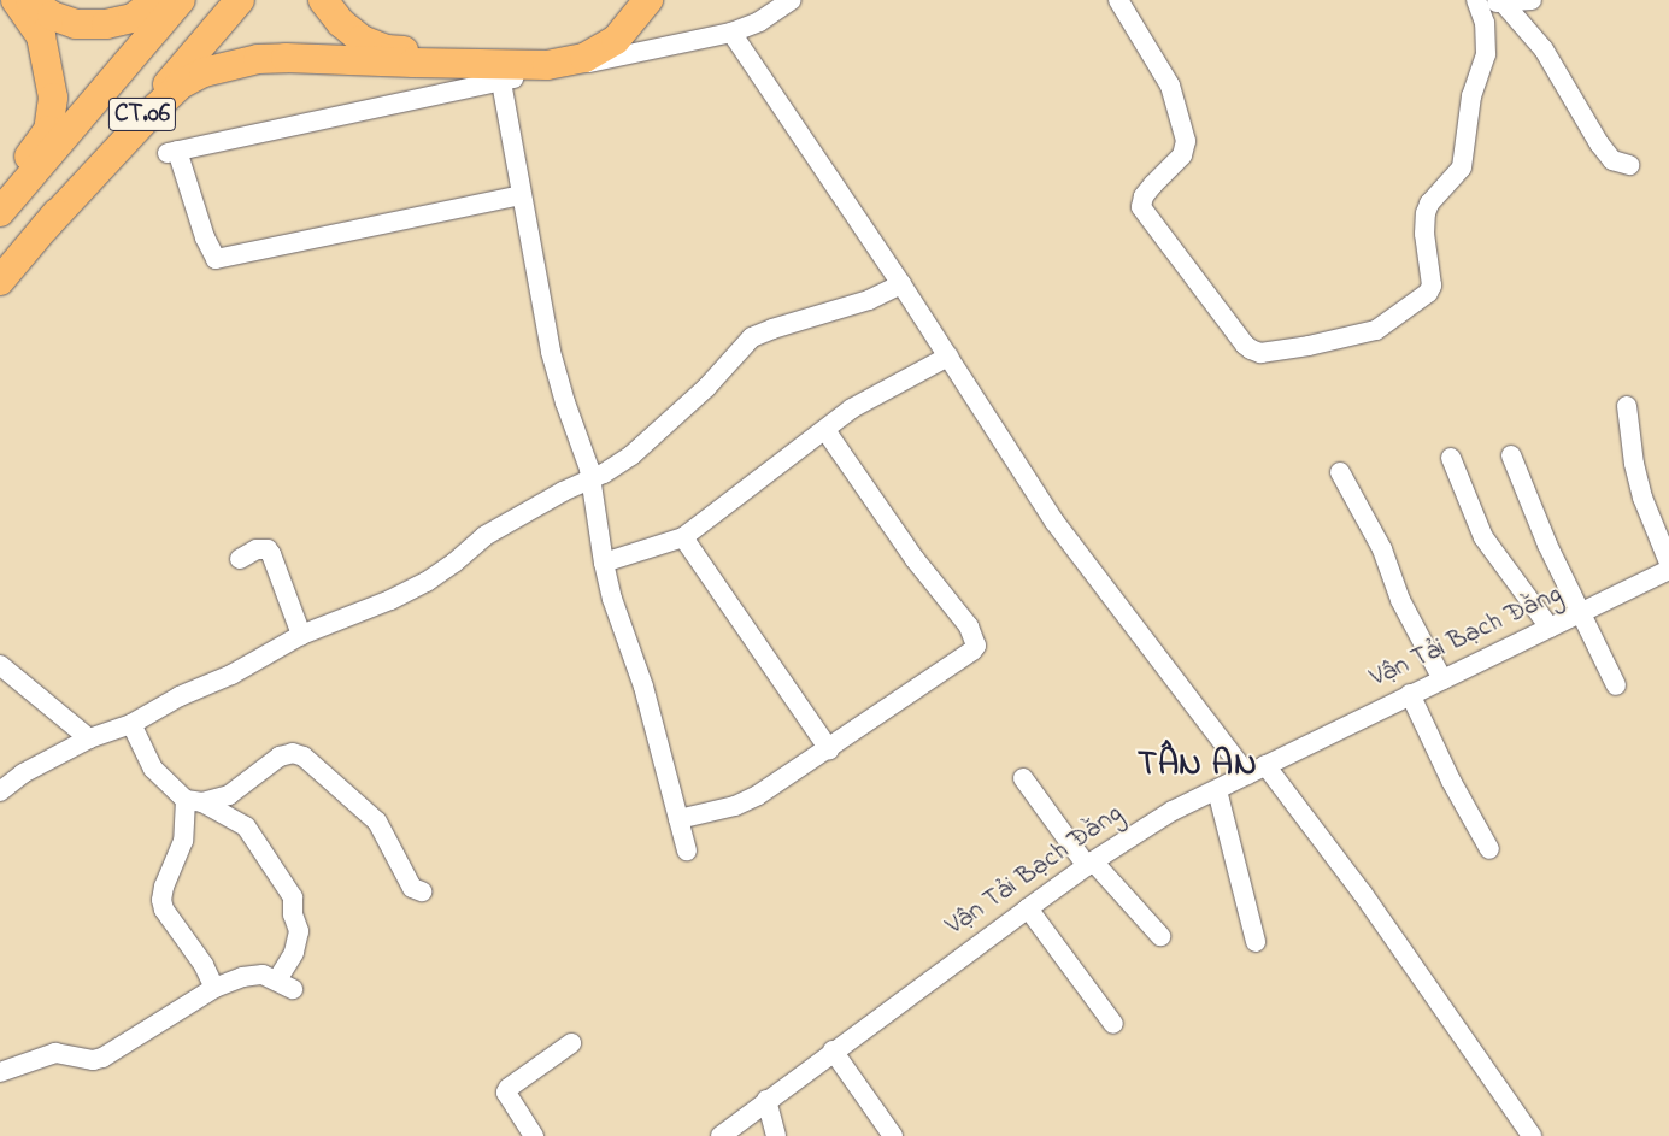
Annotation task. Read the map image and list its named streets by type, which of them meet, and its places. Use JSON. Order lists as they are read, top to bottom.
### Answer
{
  "streets": {
    "highway": ["CT.06"],
    "street": ["Vận Tải Bạch Đằng"]
  },
  "districts": ["TÂN AN"]
}
